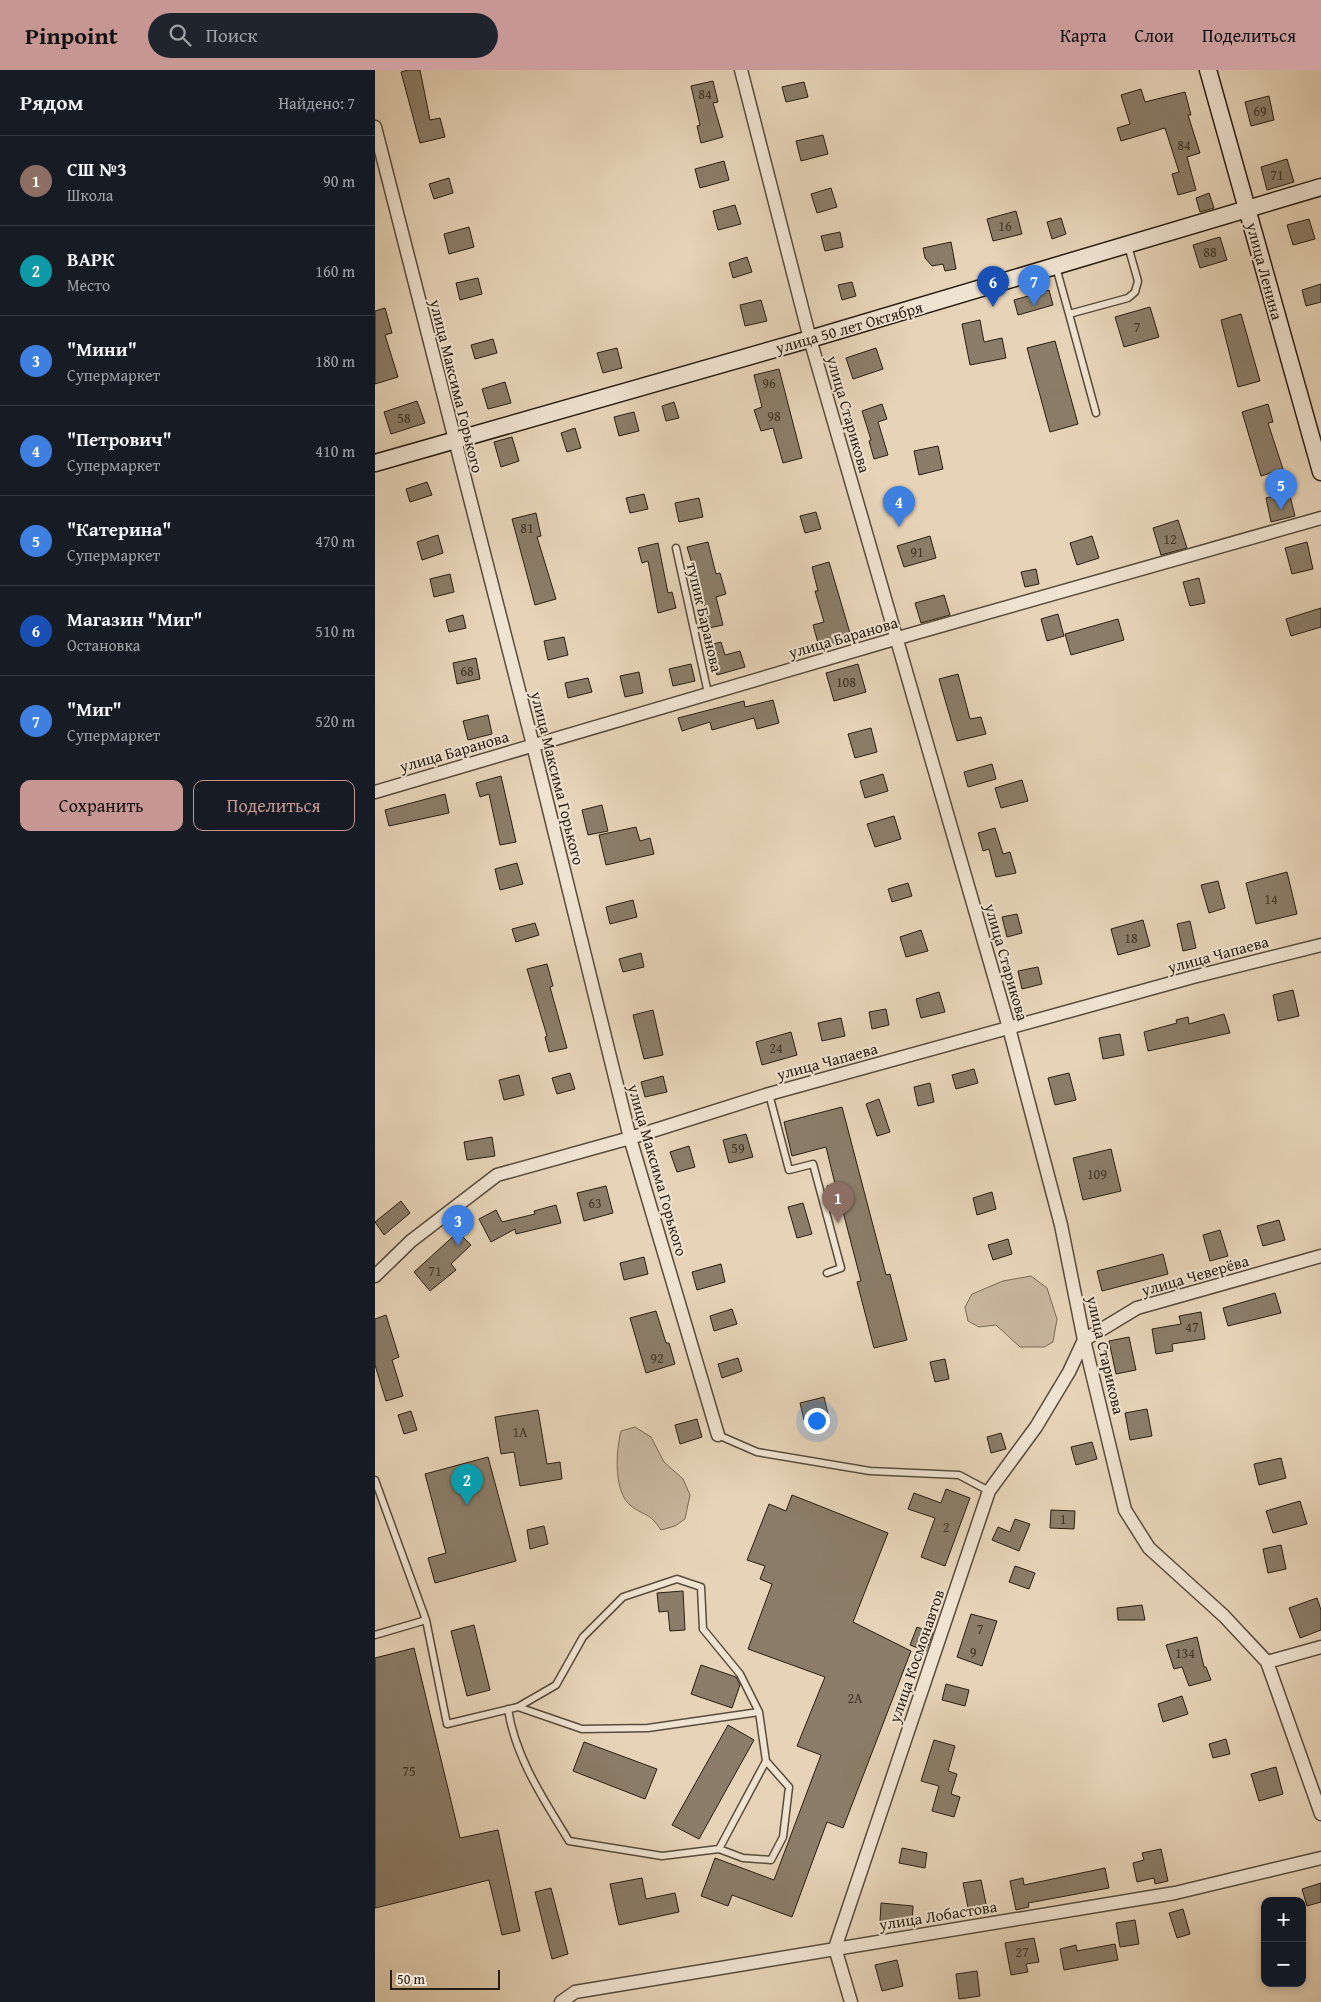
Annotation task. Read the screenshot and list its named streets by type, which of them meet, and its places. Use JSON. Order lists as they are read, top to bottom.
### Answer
{
  "streets": {
    "main road": ["улица Ленина", "улица 50 лет Октября"],
    "street": [
      "улица Максима Горького",
      "улица Старикова",
      "улица Баранова",
      "улица Чапаева",
      "улица Чеверёва",
      "улица Космонавтов",
      "улица Лобастова"
    ],
    "lane": ["тупик Баранова"]
  },
  "crossings": [
    ["улица Ленина", "улица 50 лет Октября"],
    ["улица 50 лет Октября", "улица Максима Горького"],
    ["улица 50 лет Октября", "улица Старикова"],
    ["улица Максима Горького", "улица Баранова"],
    ["улица Максима Горького", "улица Чапаева"],
    ["улица Старикова", "улица Баранова"],
    ["улица Старикова", "улица Чапаева"],
    ["улица Старикова", "улица Чеверёва"],
    ["улица Старикова", "улица Космонавтов"],
    ["тупик Баранова", "улица Баранова"],
    ["улица Чеверёва", "улица Космонавтов"],
    ["улица Космонавтов", "улица Лобастова"]
  ],
  "house_numbers": [
    "84",
    "69",
    "84",
    "71",
    "16",
    "88",
    "7",
    "96",
    "98",
    "58",
    "81",
    "12",
    "91",
    "68",
    "108",
    "14",
    "18",
    "24",
    "59",
    "109",
    "63",
    "71",
    "47",
    "92",
    "1А",
    "1",
    "2",
    "7",
    "9",
    "134",
    "2А",
    "75",
    "27"
  ],
  "scale_bar": "50 m",
  "page": {
    "header": "Pinpoint",
    "search": "Поиск",
    "nav": ["Карта", "Слои", "Поделиться"],
    "heading": ["Рядом", "Найдено: 7"],
    "list": [
      {
        "mark": "1",
        "name": "СШ №3",
        "note": "Школа",
        "value": "90 m"
      },
      {
        "mark": "2",
        "name": "ВАРК",
        "note": "Место",
        "value": "160 m"
      },
      {
        "mark": "3",
        "name": "\"Мини\"",
        "note": "Супермаркет",
        "value": "180 m"
      },
      {
        "mark": "4",
        "name": "\"Петрович\"",
        "note": "Супермаркет",
        "value": "410 m"
      },
      {
        "mark": "5",
        "name": "\"Катерина\"",
        "note": "Супермаркет",
        "value": "470 m"
      },
      {
        "mark": "6",
        "name": "Магазин \"Миг\"",
        "note": "Остановка",
        "value": "510 m"
      },
      {
        "mark": "7",
        "name": "\"Миг\"",
        "note": "Супермаркет",
        "value": "520 m"
      }
    ],
    "pins": [
      "7",
      "6",
      "5",
      "4",
      "1",
      "3",
      "2"
    ],
    "buttons": ["Сохранить", "Поделиться"],
    "map_buttons": ["+", "−"],
    "scale": "50 m"
  }
}
